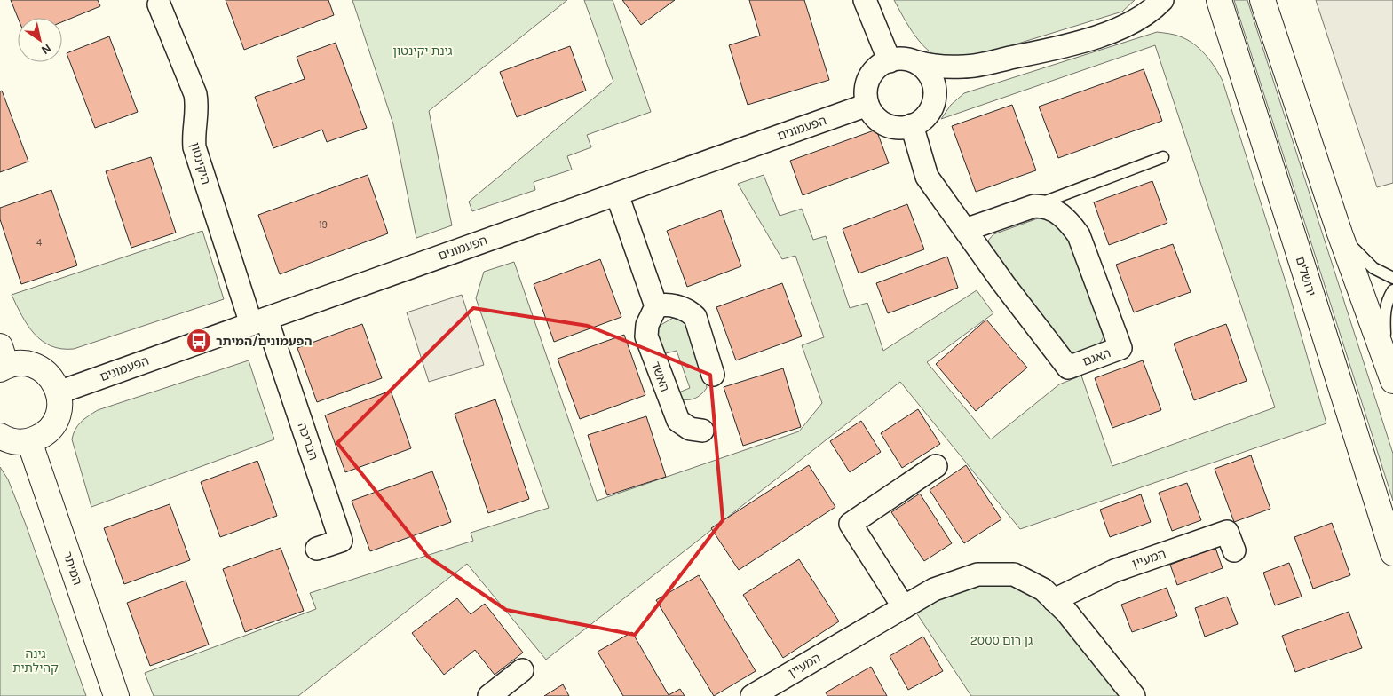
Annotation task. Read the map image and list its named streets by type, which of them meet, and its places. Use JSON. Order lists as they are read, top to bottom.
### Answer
{
  "streets": {
    "main road": ["ירושלים", "המיתר"],
    "street": [
      "הפעמונים",
      "היקינטון",
      "האגם",
      "האשד",
      "הבריכה",
      "המעיין"
    ]
  },
  "crossings": [
    ["הפעמונים", "היקינטון"],
    ["הפעמונים", "האגם"],
    ["הפעמונים", "הבריכה"],
    ["היקינטון", "הבריכה"]
  ],
  "parks": ["גינת יקינטון", "גן רום 2000", "גינה קהילתית"],
  "places": {
    "bus stop": ["הפעמונים/המיתר"]
  },
  "house_numbers": ["19", "4"],
  "north": "bottom right"
}
